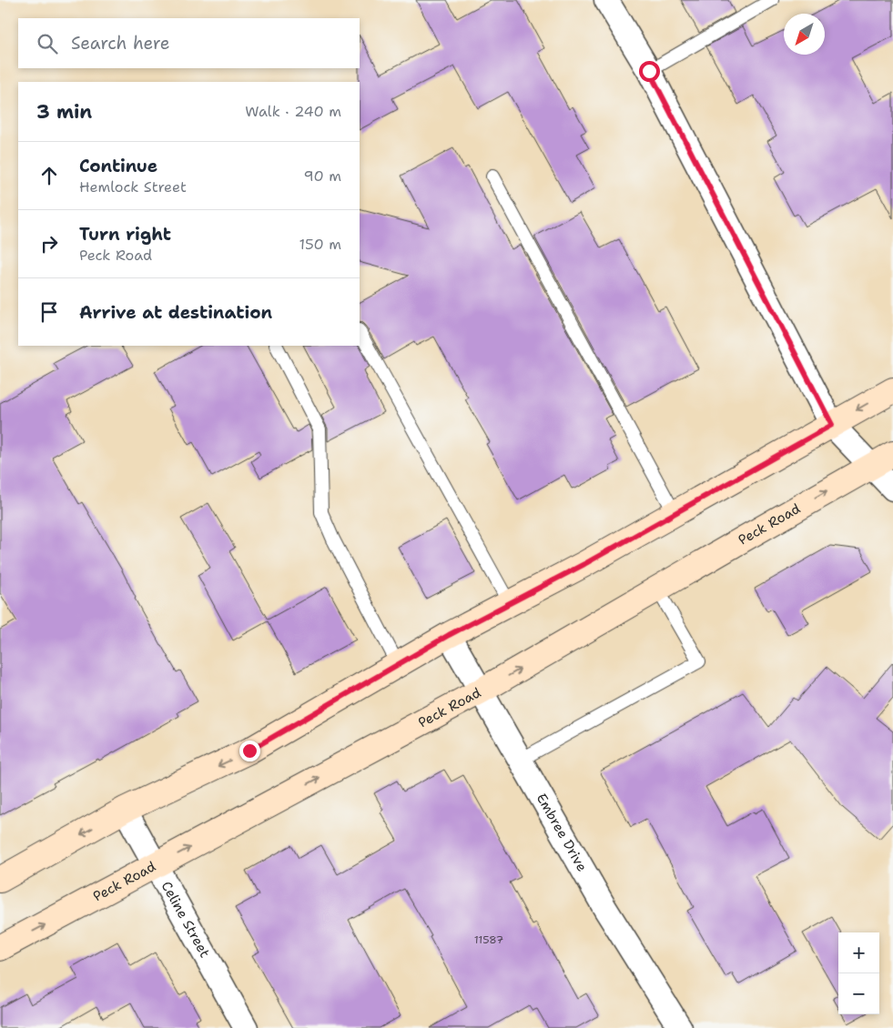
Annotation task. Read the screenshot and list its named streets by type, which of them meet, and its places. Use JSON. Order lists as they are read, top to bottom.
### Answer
{
  "streets": {
    "main road": ["Peck Road"],
    "street": ["Embree Drive", "Celine Street"]
  },
  "crossings": [
    ["Peck Road", "Embree Drive"],
    ["Peck Road", "Celine Street"]
  ],
  "house_numbers": ["11587"],
  "north": "bottom left",
  "page": {
    "search": "Search here",
    "heading": ["3 min", "Walk · 240 m"],
    "list": [
      ["Continue", "Hemlock Street", "90 m"],
      ["Turn right", "Peck Road", "150 m"],
      "Arrive at destination"
    ],
    "map_buttons": ["+", "−"]
  }
}
